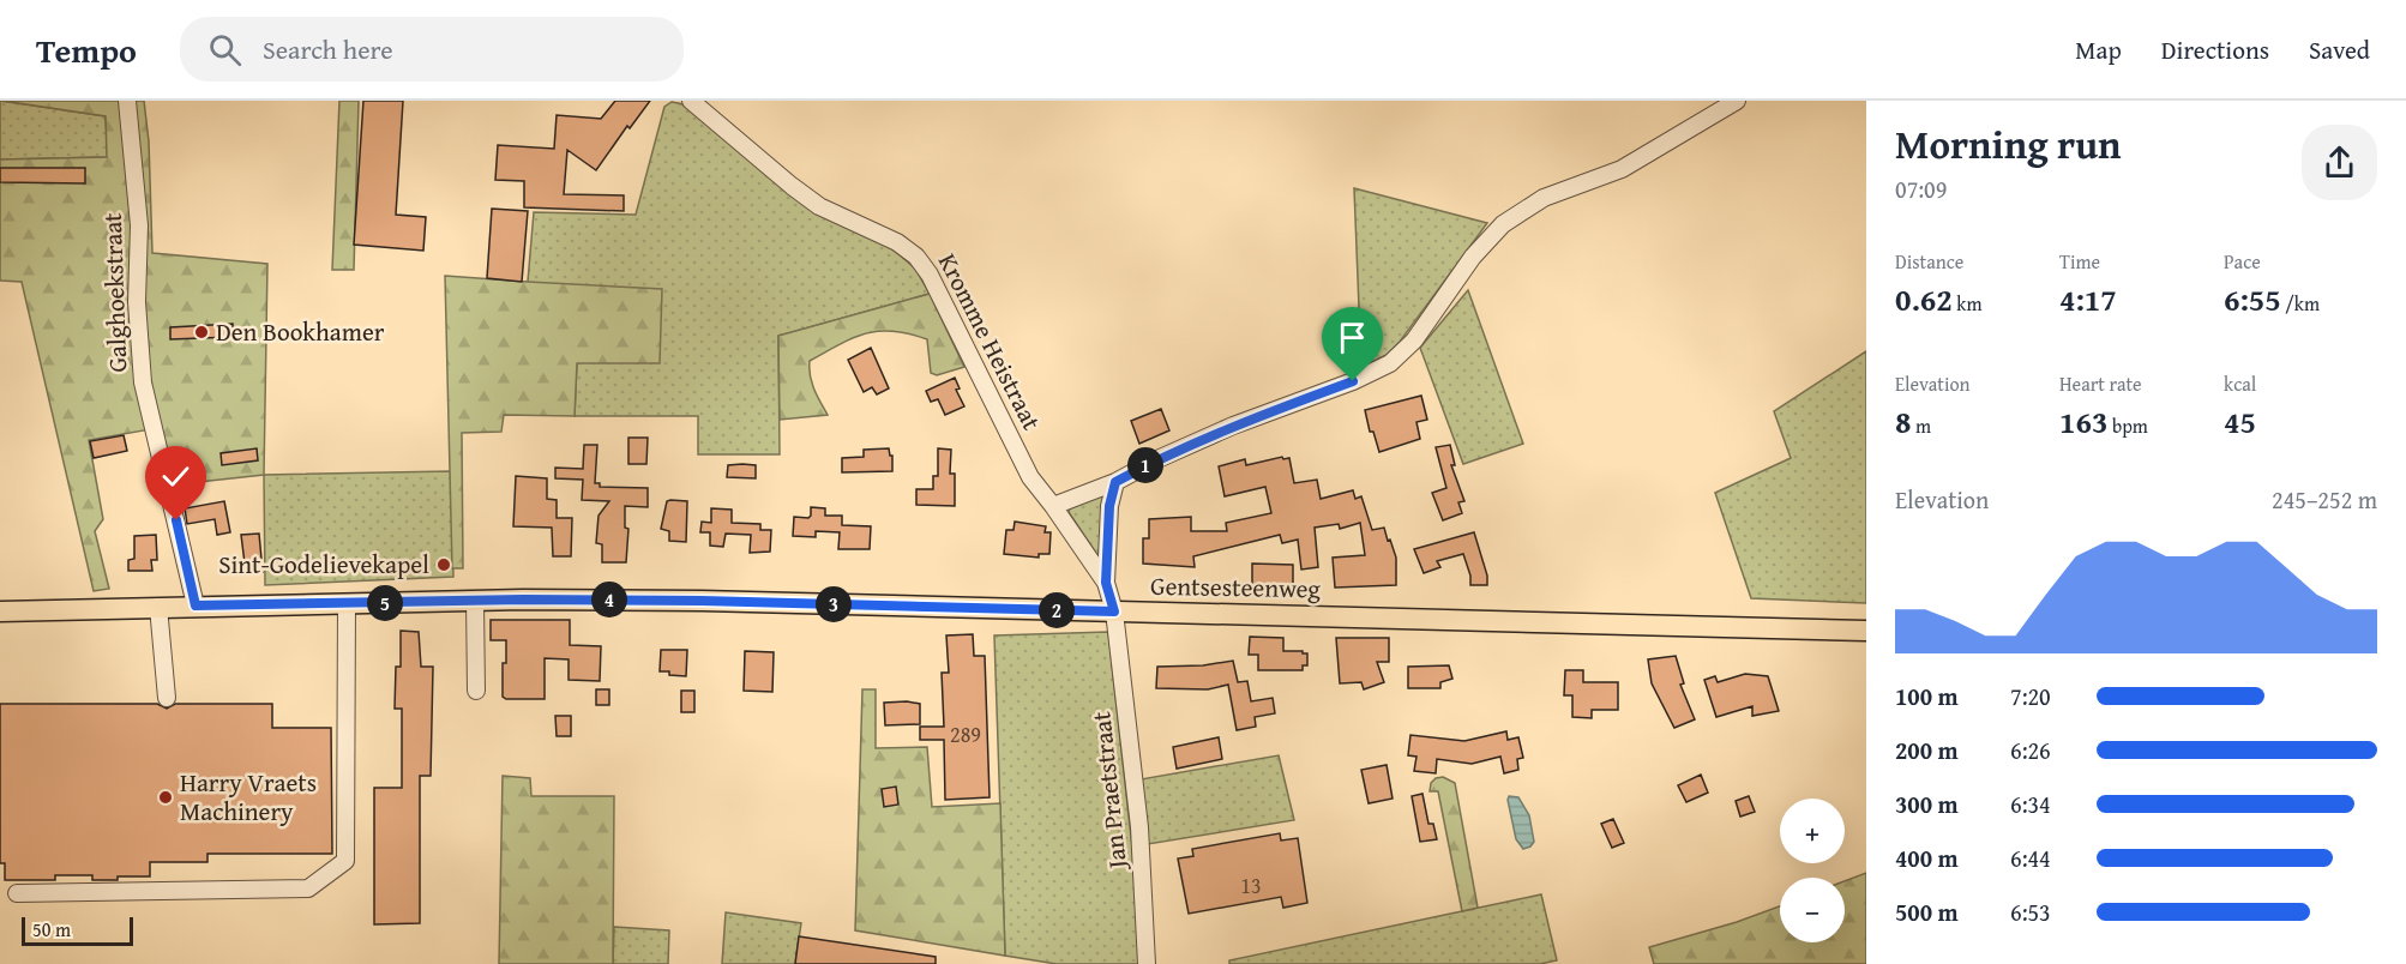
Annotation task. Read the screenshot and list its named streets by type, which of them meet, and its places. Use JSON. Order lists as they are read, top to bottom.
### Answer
{
  "streets": {
    "main road": ["Gentsesteenweg"],
    "street": ["Galghoekstraat", "Kromme Heistraat", "Jan Praetstraat"]
  },
  "crossings": [
    ["Galghoekstraat", "Gentsesteenweg"],
    ["Kromme Heistraat", "Gentsesteenweg"],
    ["Kromme Heistraat", "Jan Praetstraat"],
    ["Gentsesteenweg", "Jan Praetstraat"]
  ],
  "places": ["Den Bookhamer", "Sint-Godelievekapel", "Harry Vraets Machinery"],
  "house_numbers": ["289", "13"],
  "scale_bar": "50 m",
  "page": {
    "header": "Tempo",
    "search": "Search here",
    "nav": ["Map", "Directions", "Saved"],
    "heading": ["Morning run", "07:09"],
    "stats": [
      ["Distance", "0.62 km"],
      ["Time", "4:17"],
      ["Pace", "6:55 /km"],
      ["Elevation", "8 m"],
      ["Heart rate", "163 bpm"],
      ["kcal", "45"]
    ],
    "pins": [
      "1",
      "4",
      "5",
      "3",
      "2"
    ],
    "chart": ["Elevation", "245–252 m"],
    "list": [
      {
        "name": "100 m",
        "note": "7:20"
      },
      {
        "name": "200 m",
        "note": "6:26"
      },
      {
        "name": "300 m",
        "note": "6:34"
      },
      {
        "name": "400 m",
        "note": "6:44"
      },
      {
        "name": "500 m",
        "note": "6:53"
      }
    ],
    "map_buttons": ["+", "−"],
    "scale": "50 m"
  }
}
